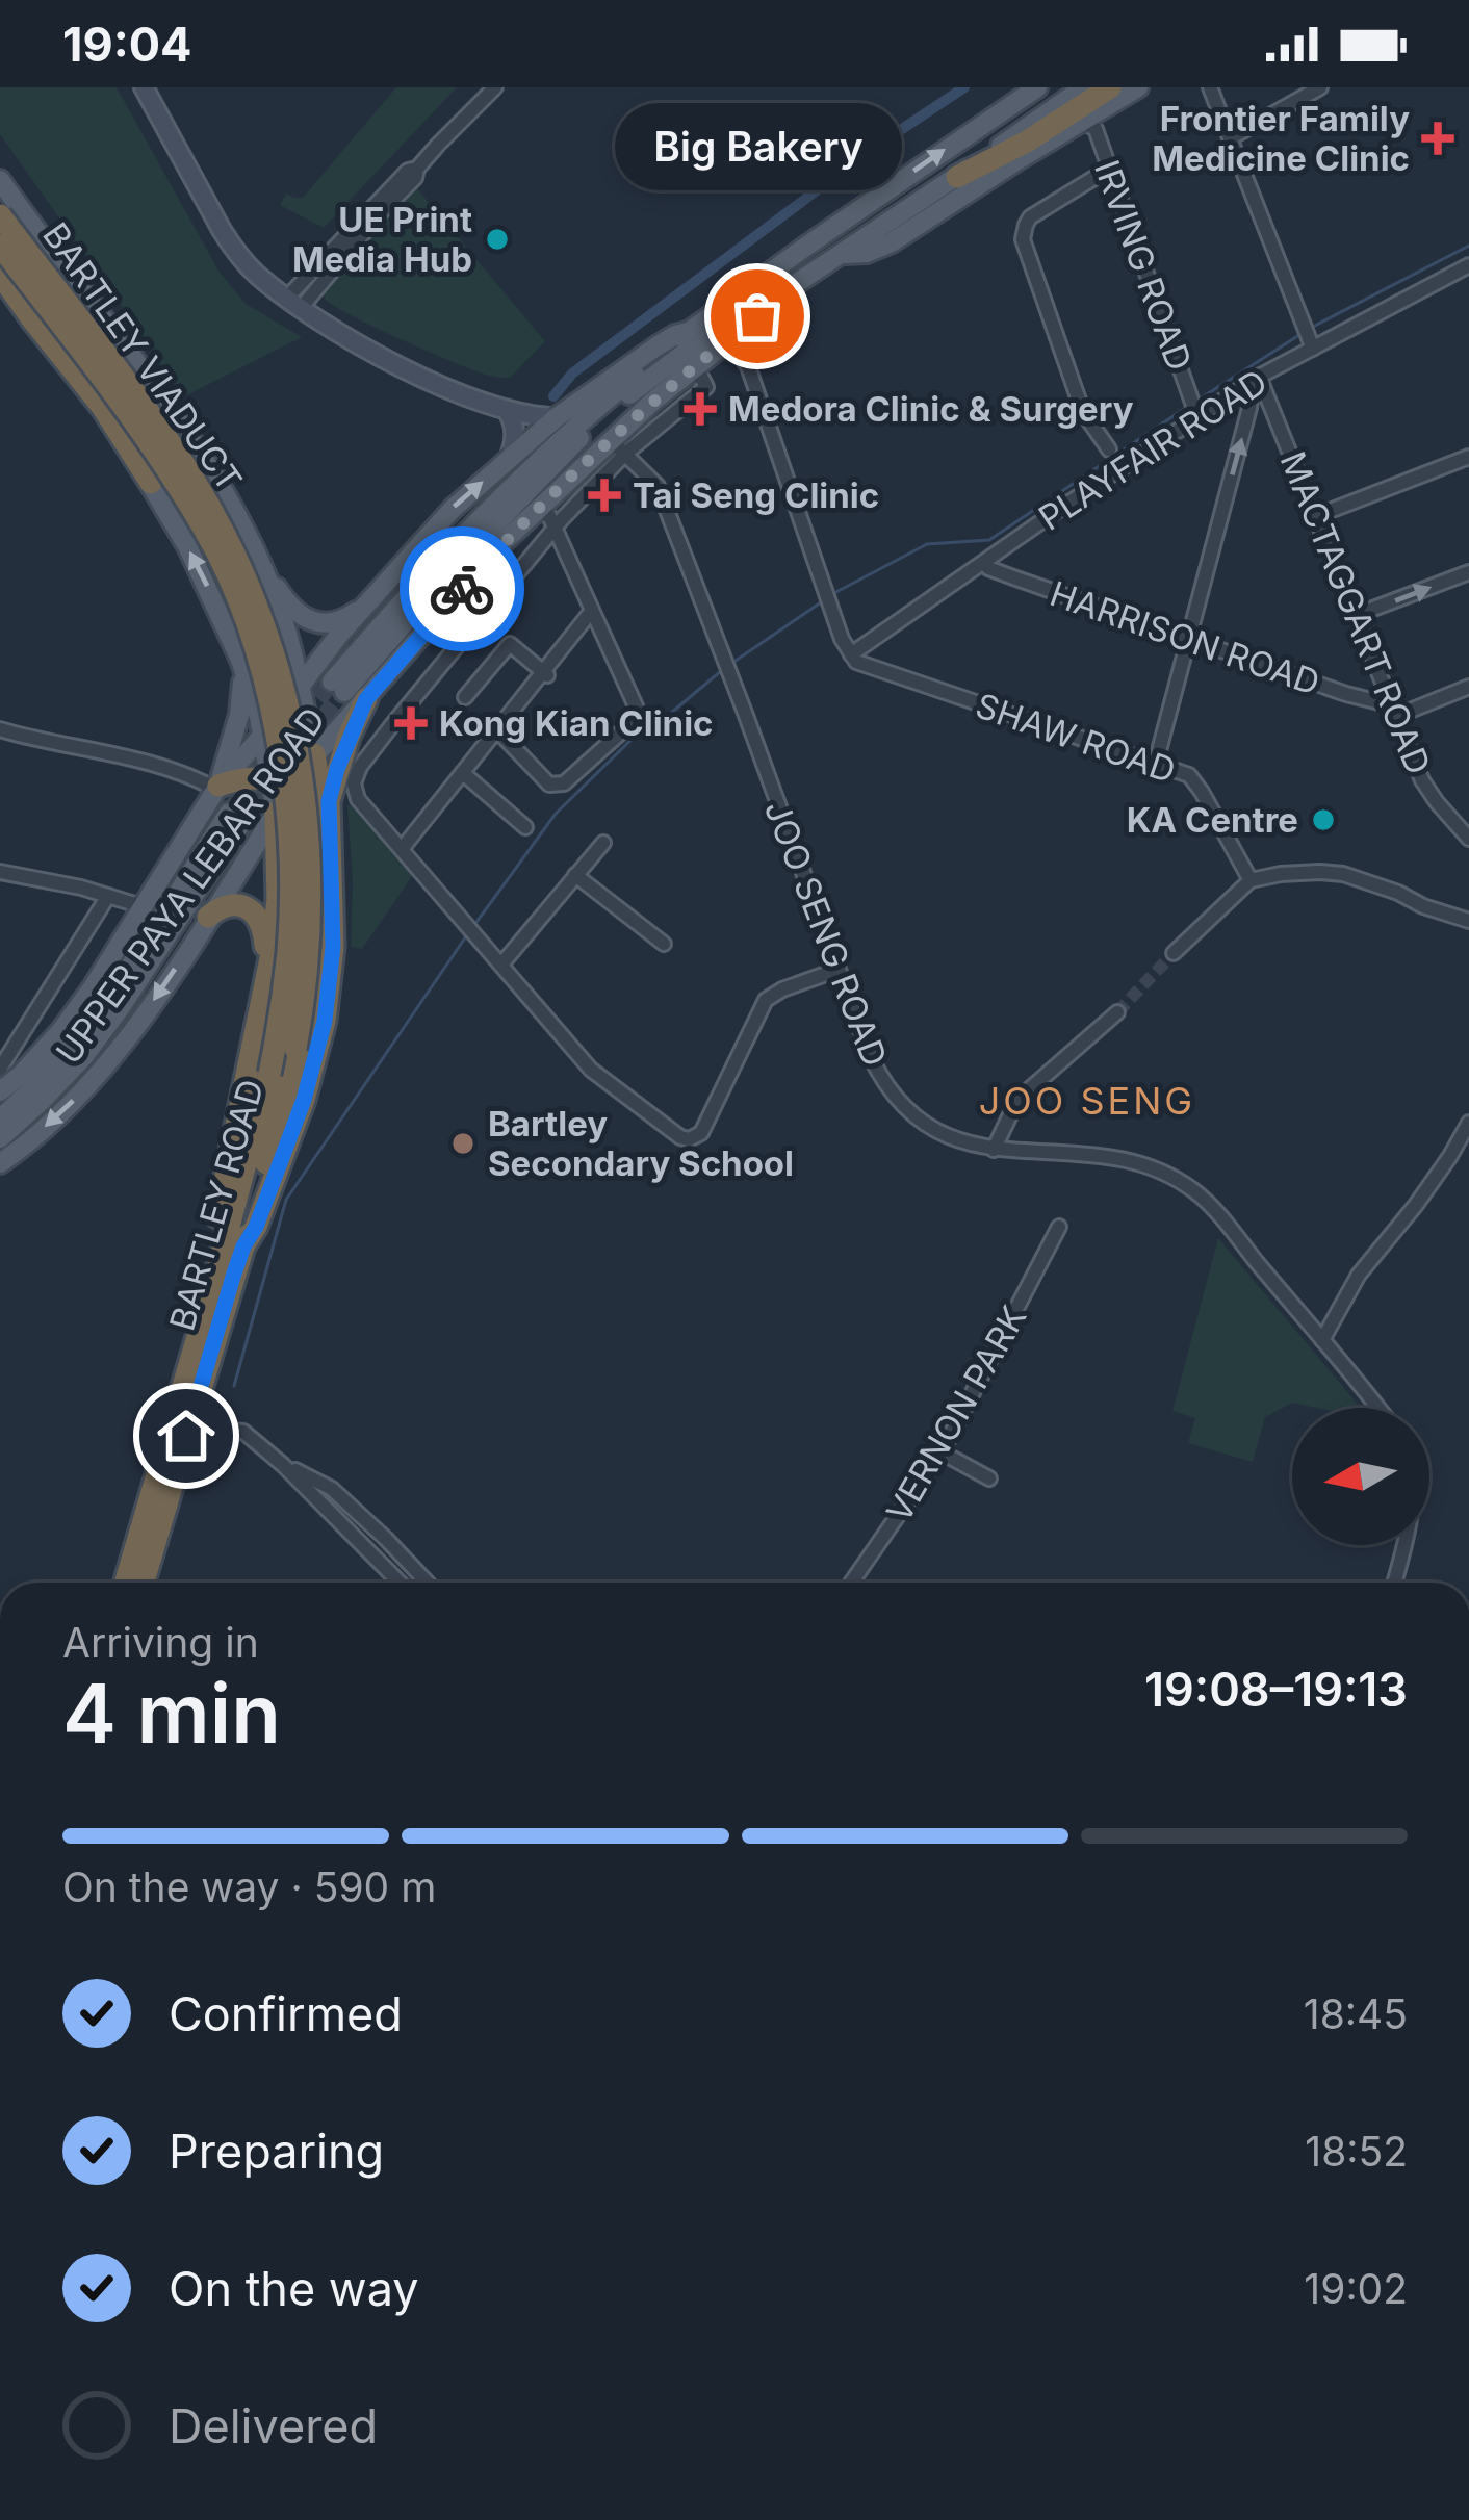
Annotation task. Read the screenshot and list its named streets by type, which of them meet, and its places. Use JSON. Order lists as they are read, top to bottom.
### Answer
{
  "streets": {
    "highway": ["BARTLEY VIADUCT", "BARTLEY ROAD"],
    "main road": ["UPPER PAYA LEBAR ROAD"],
    "street": [
      "IRVING ROAD",
      "PLAYFAIR ROAD",
      "MACTAGGART ROAD",
      "HARRISON ROAD",
      "SHAW ROAD",
      "JOO SENG ROAD",
      "VERNON PARK"
    ]
  },
  "crossings": [
    ["IRVING ROAD", "PLAYFAIR ROAD"],
    ["BARTLEY VIADUCT", "BARTLEY ROAD"],
    ["PLAYFAIR ROAD", "MACTAGGART ROAD"],
    ["PLAYFAIR ROAD", "HARRISON ROAD"],
    ["PLAYFAIR ROAD", "SHAW ROAD"],
    ["MACTAGGART ROAD", "HARRISON ROAD"],
    ["UPPER PAYA LEBAR ROAD", "JOO SENG ROAD"]
  ],
  "districts": ["JOO SENG"],
  "places": {
    "health": [
      "Frontier Family Medicine Clinic",
      "Medora Clinic & Surgery",
      "Tai Seng Clinic",
      "Kong Kian Clinic"
    ],
    "other": [
      "UE Print Media Hub",
      "Big Bakery",
      "KA Centre",
      "Bartley Secondary School"
    ]
  },
  "north": "left",
  "page": {
    "status": "19:04",
    "bubble": "Big Bakery",
    "heading": ["4 min", "Arriving in", "19:08–19:13"],
    "bar": "On the way · 590 m",
    "list": [
      ["Confirmed", "18:45"],
      ["Preparing", "18:52"],
      ["On the way", "19:02"],
      "Delivered"
    ]
  }
}
